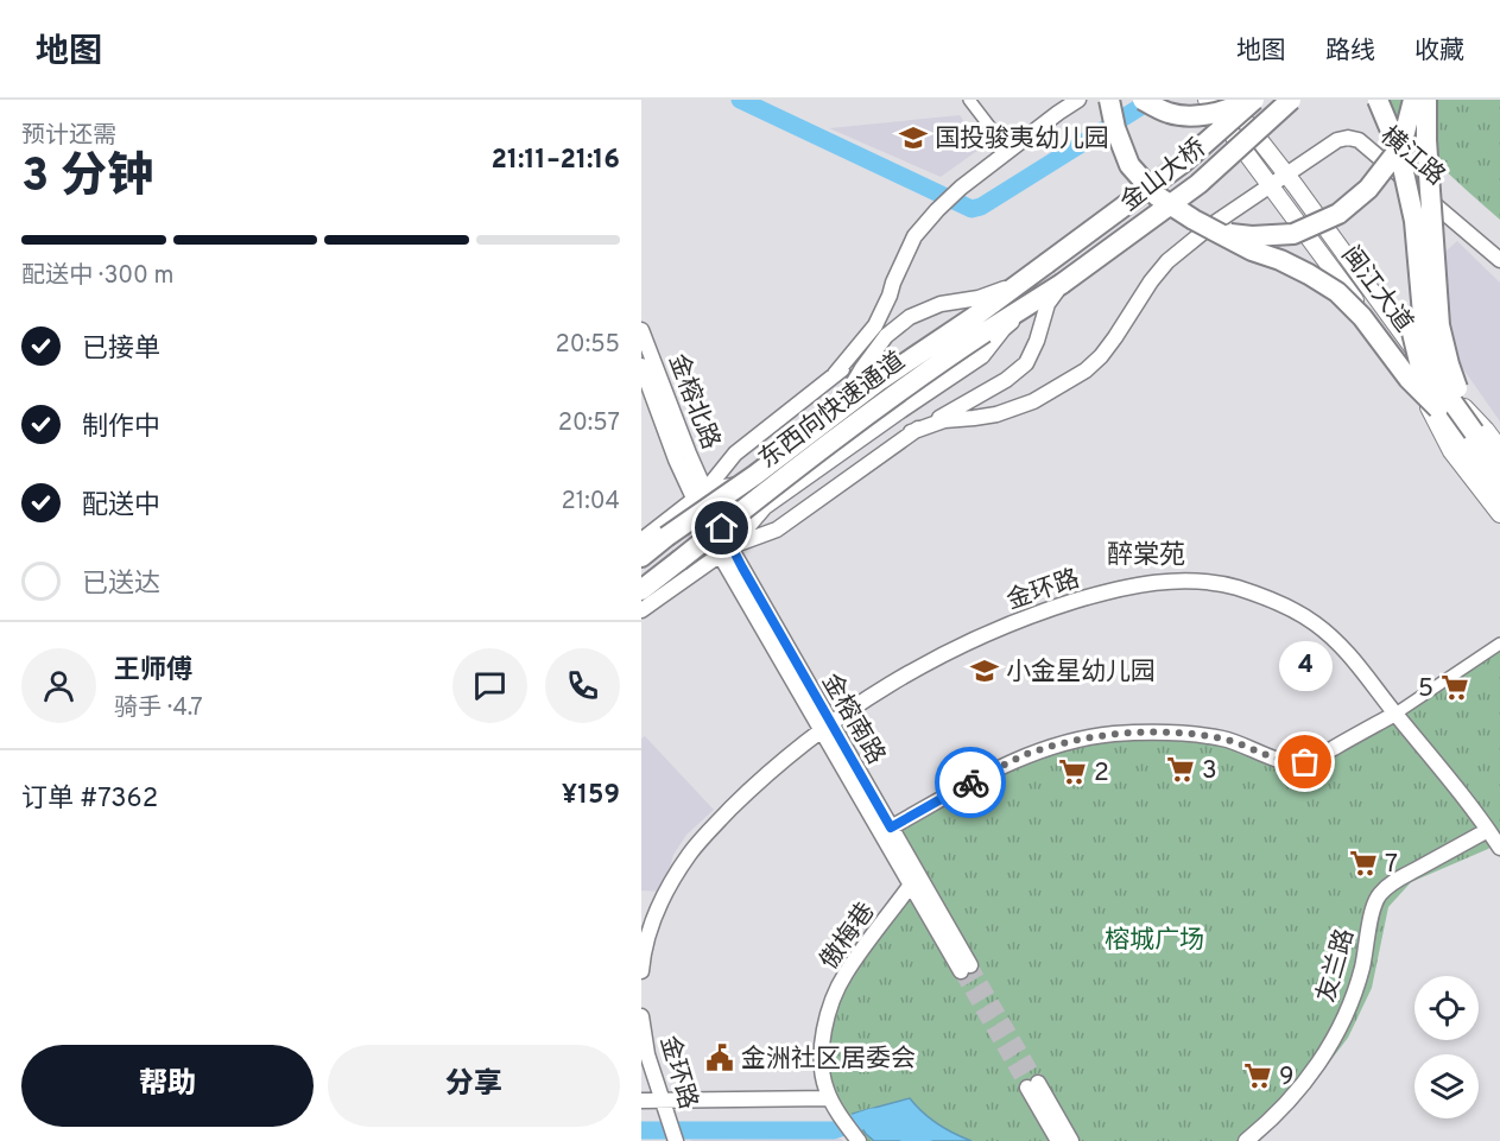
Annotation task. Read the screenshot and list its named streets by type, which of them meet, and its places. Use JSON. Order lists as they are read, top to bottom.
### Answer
{
  "streets": {
    "highway": ["金山大桥", "东西向快速通道"],
    "main road": [
      "横江路",
      "闽江大道",
      "金榕北路",
      "金环路",
      "金榕南路",
      "傲梅巷",
      "友兰路"
    ]
  },
  "crossings": [
    ["横江路", "闽江大道"],
    ["金山大桥", "东西向快速通道"],
    ["金榕北路", "金榕南路"],
    ["金环路", "金榕南路"],
    ["金环路", "友兰路"],
    ["金榕南路", "傲梅巷"]
  ],
  "districts": ["醉棠苑"],
  "parks": ["榕城广场"],
  "places": {
    "school or university": ["国投骏夷幼儿园", "小金星幼儿园"],
    "supermarket": [
      "5",
      "3",
      "2",
      "7",
      "9"
    ],
    "other": ["4"],
    "public building": ["金洲社区居委会"]
  },
  "page": {
    "header": "地图",
    "nav": ["地图", "路线", "收藏"],
    "heading": ["3 分钟", "预计还需", "21:11–21:16"],
    "panel": [
      "王师傅",
      "骑手 · 4.7",
      "订单 #7362",
      "¥159"
    ],
    "bar": "配送中 · 300 m",
    "list": [
      ["已接单", "20:55"],
      ["制作中", "20:57"],
      ["配送中", "21:04"],
      "已送达"
    ],
    "bubble": "4",
    "buttons": ["帮助", "分享"]
  }
}
